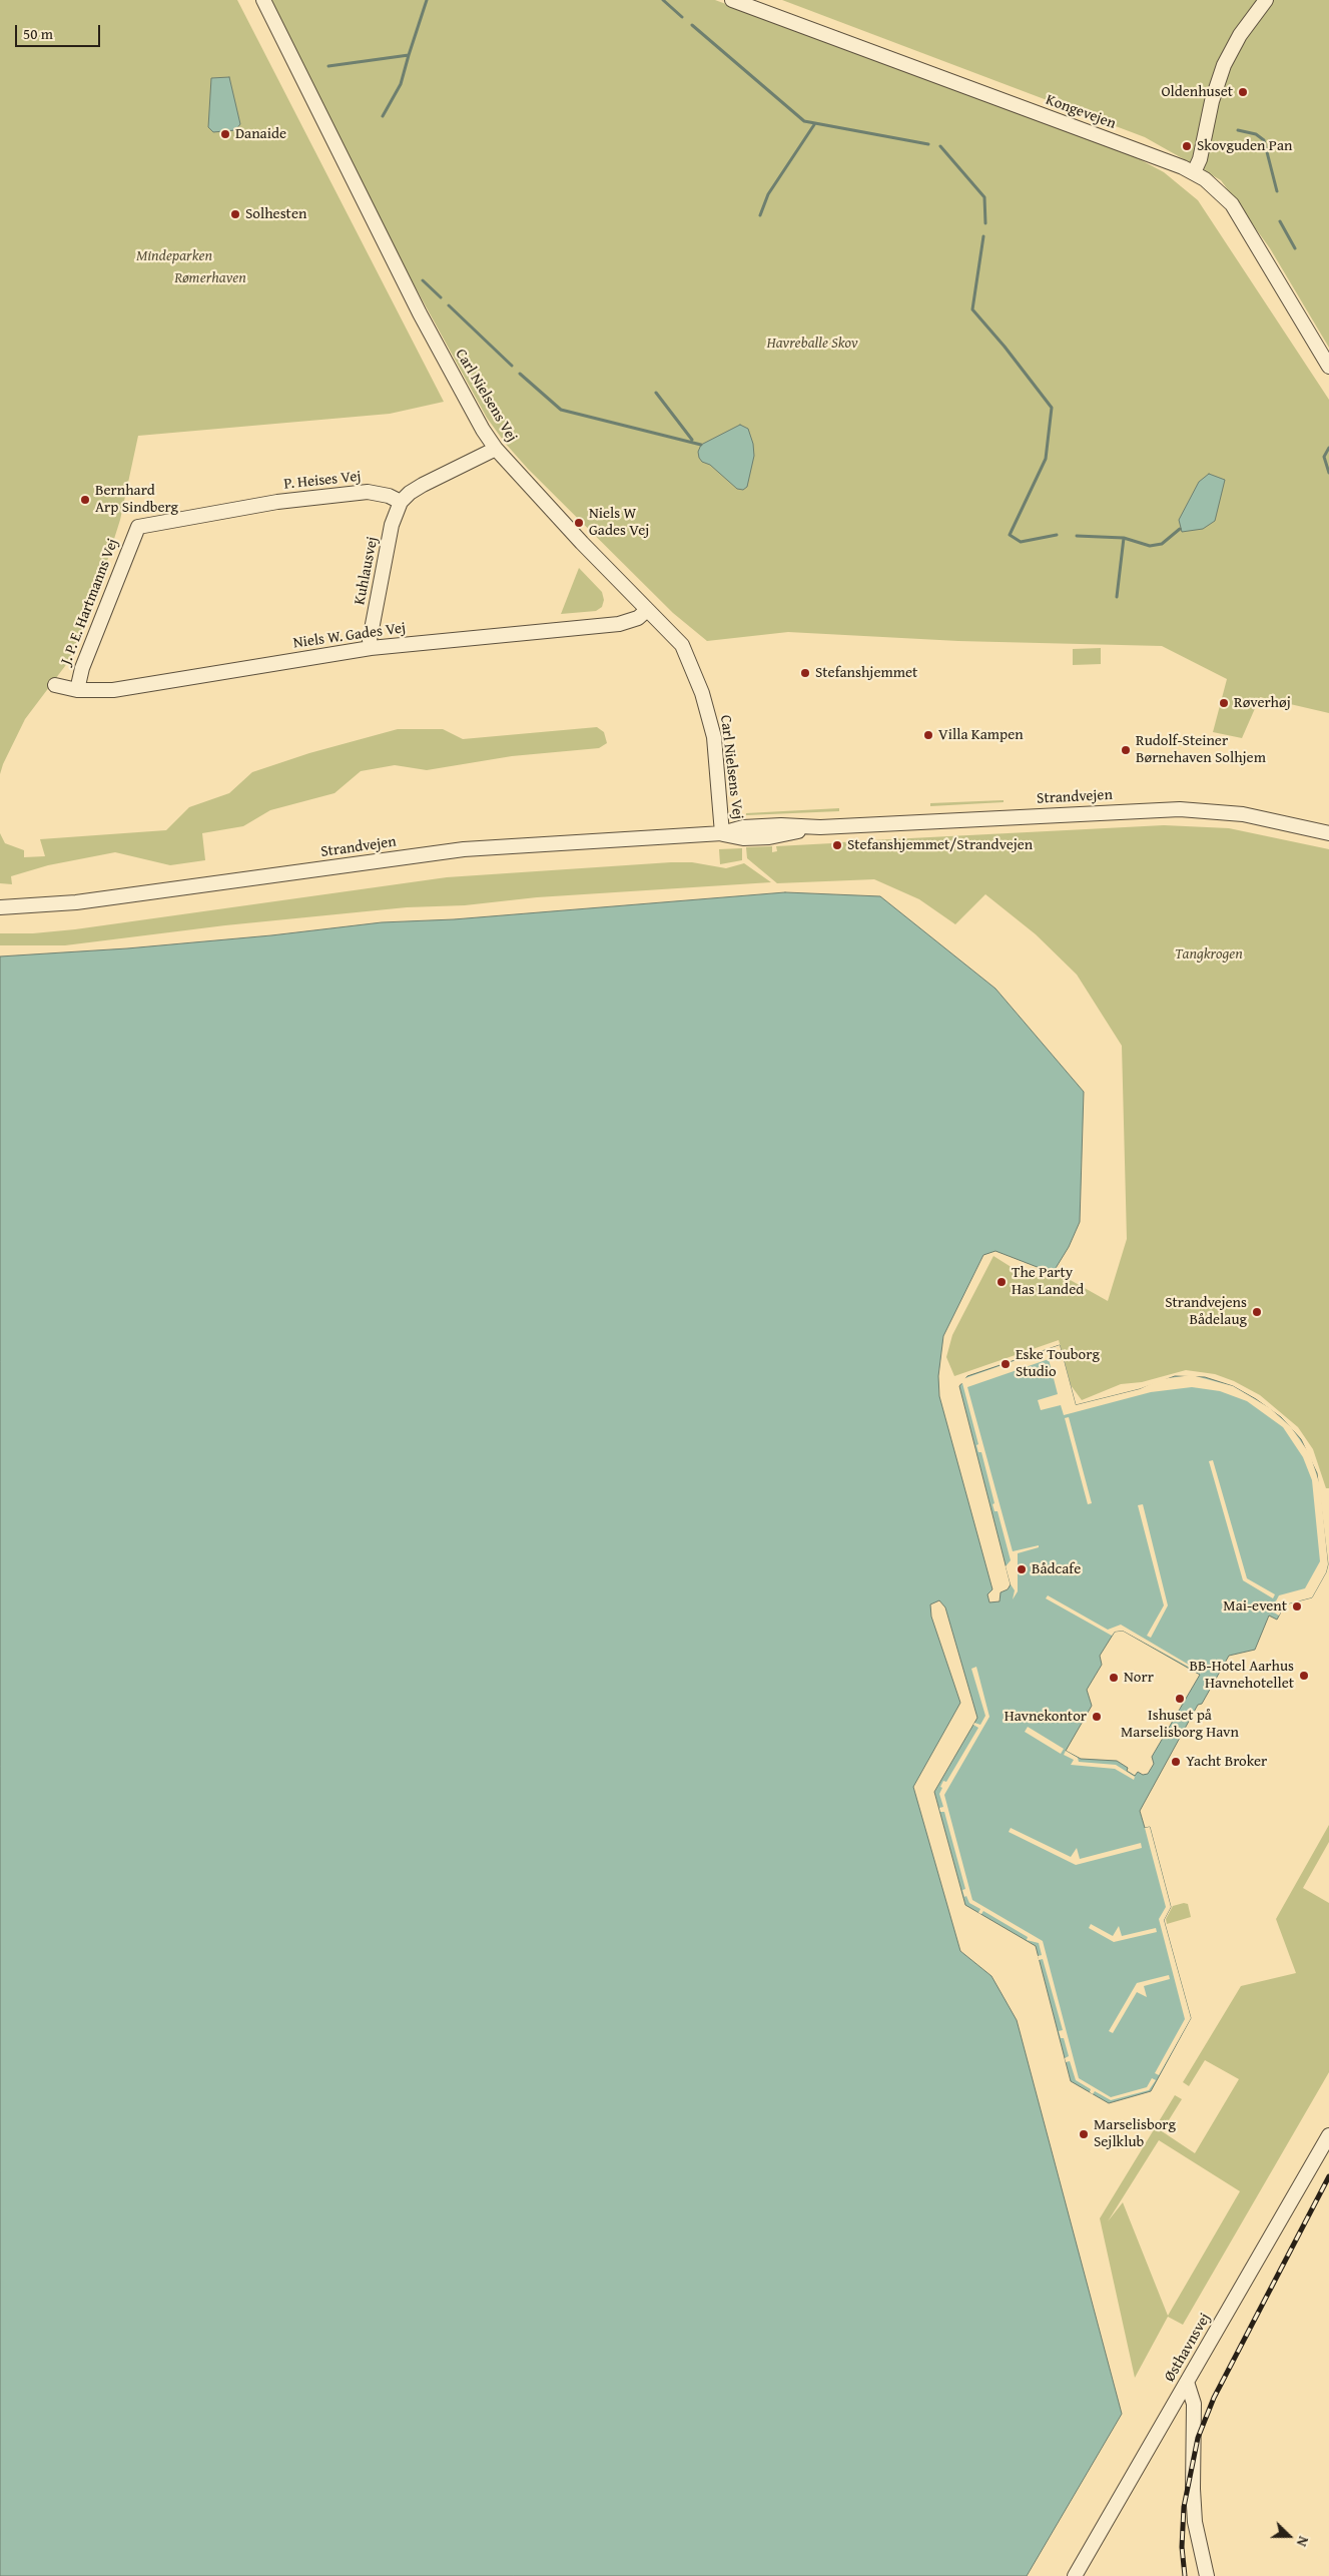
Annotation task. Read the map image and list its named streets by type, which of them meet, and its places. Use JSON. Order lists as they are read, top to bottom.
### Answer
{
  "streets": {
    "street": [
      "Kongevejen",
      "Carl Nielsens Vej",
      "P. Heises Vej",
      "Kuhlausvej",
      "J. P. E. Hartmanns Vej",
      "Niels W. Gades Vej",
      "Strandvejen",
      "Østhavnsvej"
    ]
  },
  "crossings": [
    ["Carl Nielsens Vej", "Niels W. Gades Vej"],
    ["Carl Nielsens Vej", "Strandvejen"],
    ["P. Heises Vej", "Kuhlausvej"],
    ["P. Heises Vej", "J. P. E. Hartmanns Vej"],
    ["Kuhlausvej", "Niels W. Gades Vej"],
    ["J. P. E. Hartmanns Vej", "Niels W. Gades Vej"]
  ],
  "parks": [
    "Mindeparken",
    "Rømerhaven",
    "Havreballe Skov",
    "Tangkrogen"
  ],
  "places": [
    "Oldenhuset",
    "Danaide",
    "Skovguden Pan",
    "Solhesten",
    "Bernhard Arp Sindberg",
    "Niels W Gades Vej",
    "Stefanshjemmet",
    "Røverhøj",
    "Villa Kampen",
    "Rudolf-Steiner Børnehaven Solhjem",
    "Stefanshjemmet/Strandvejen",
    "The Party Has Landed",
    "Strandvejens Bådelaug",
    "Eske Touborg Studio",
    "Bådcafe",
    "Mai-event",
    "BB-Hotel Aarhus Havnehotellet",
    "Norr",
    "Ishuset på Marselisborg Havn",
    "Havnekontor",
    "Yacht Broker",
    "Marselisborg Sejlklub"
  ],
  "scale_bar": "50 m",
  "north": "right"
}
